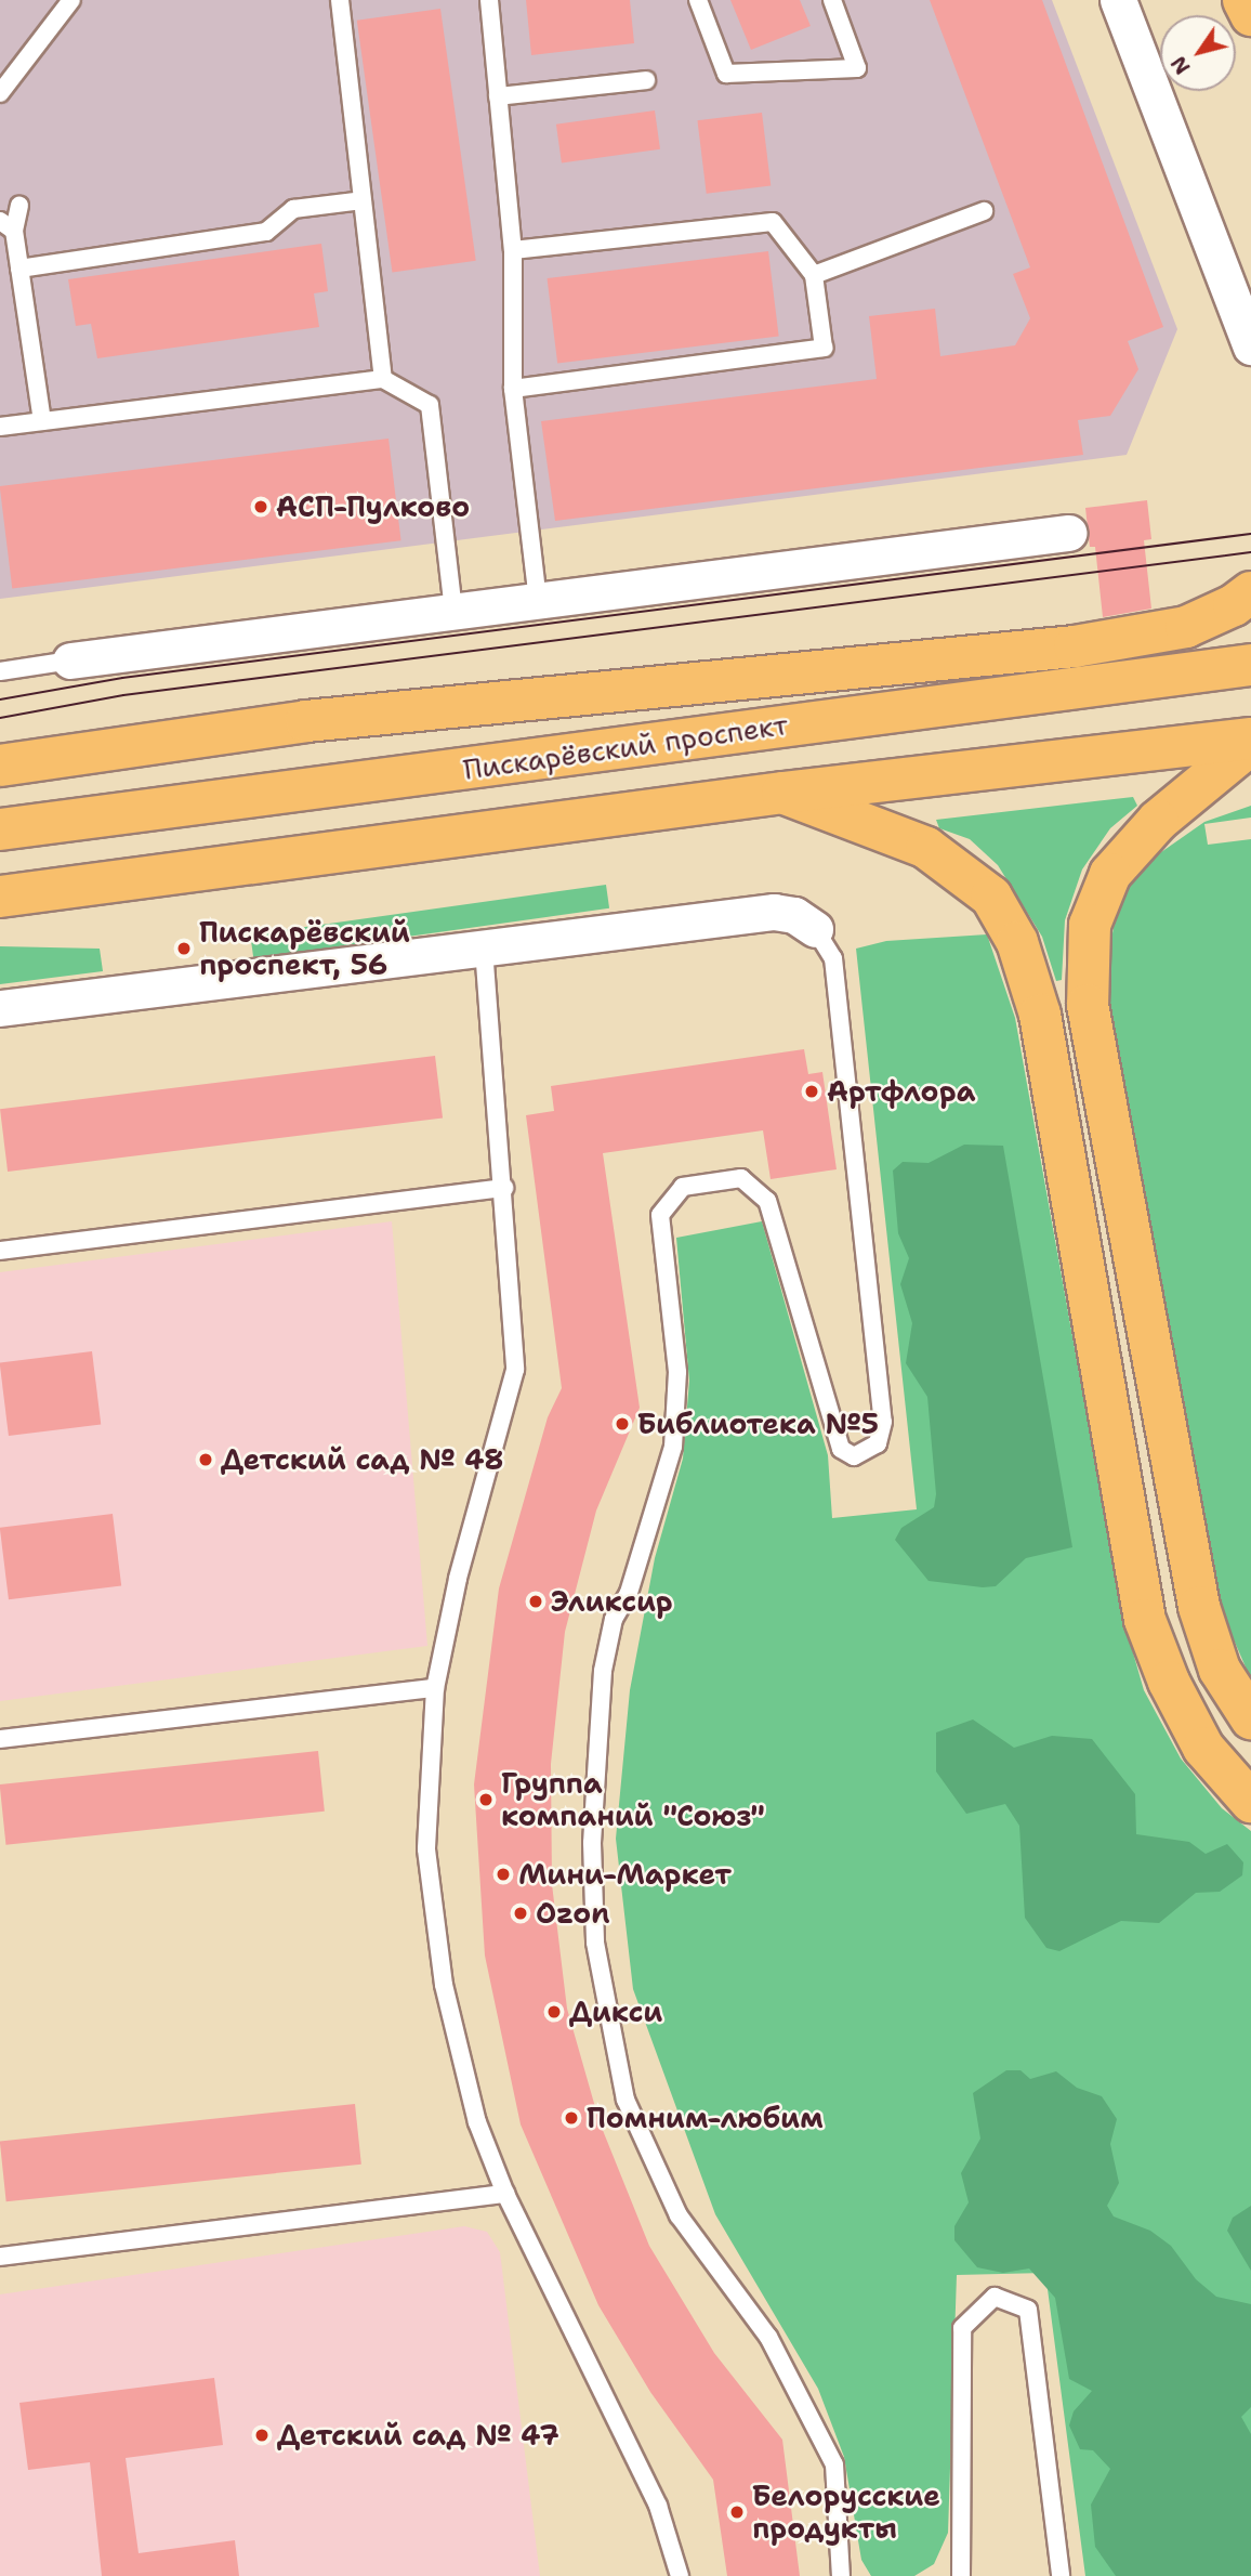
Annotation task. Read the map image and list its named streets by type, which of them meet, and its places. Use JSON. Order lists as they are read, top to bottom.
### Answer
{
  "streets": {
    "main road": ["Пискарёвский проспект"]
  },
  "places": [
    "АСП-Пулково",
    "Пискарёвский проспект, 56",
    "Артфлора",
    "Библиотека №5",
    "Детский сад № 48",
    "Эликсир",
    "Группа компаний \"Союз\"",
    "Мини-Маркет",
    "Ozon",
    "Дикси",
    "Помним-любим",
    "Детский сад № 47",
    "Белорусские продукты"
  ],
  "north": "bottom left"
}
